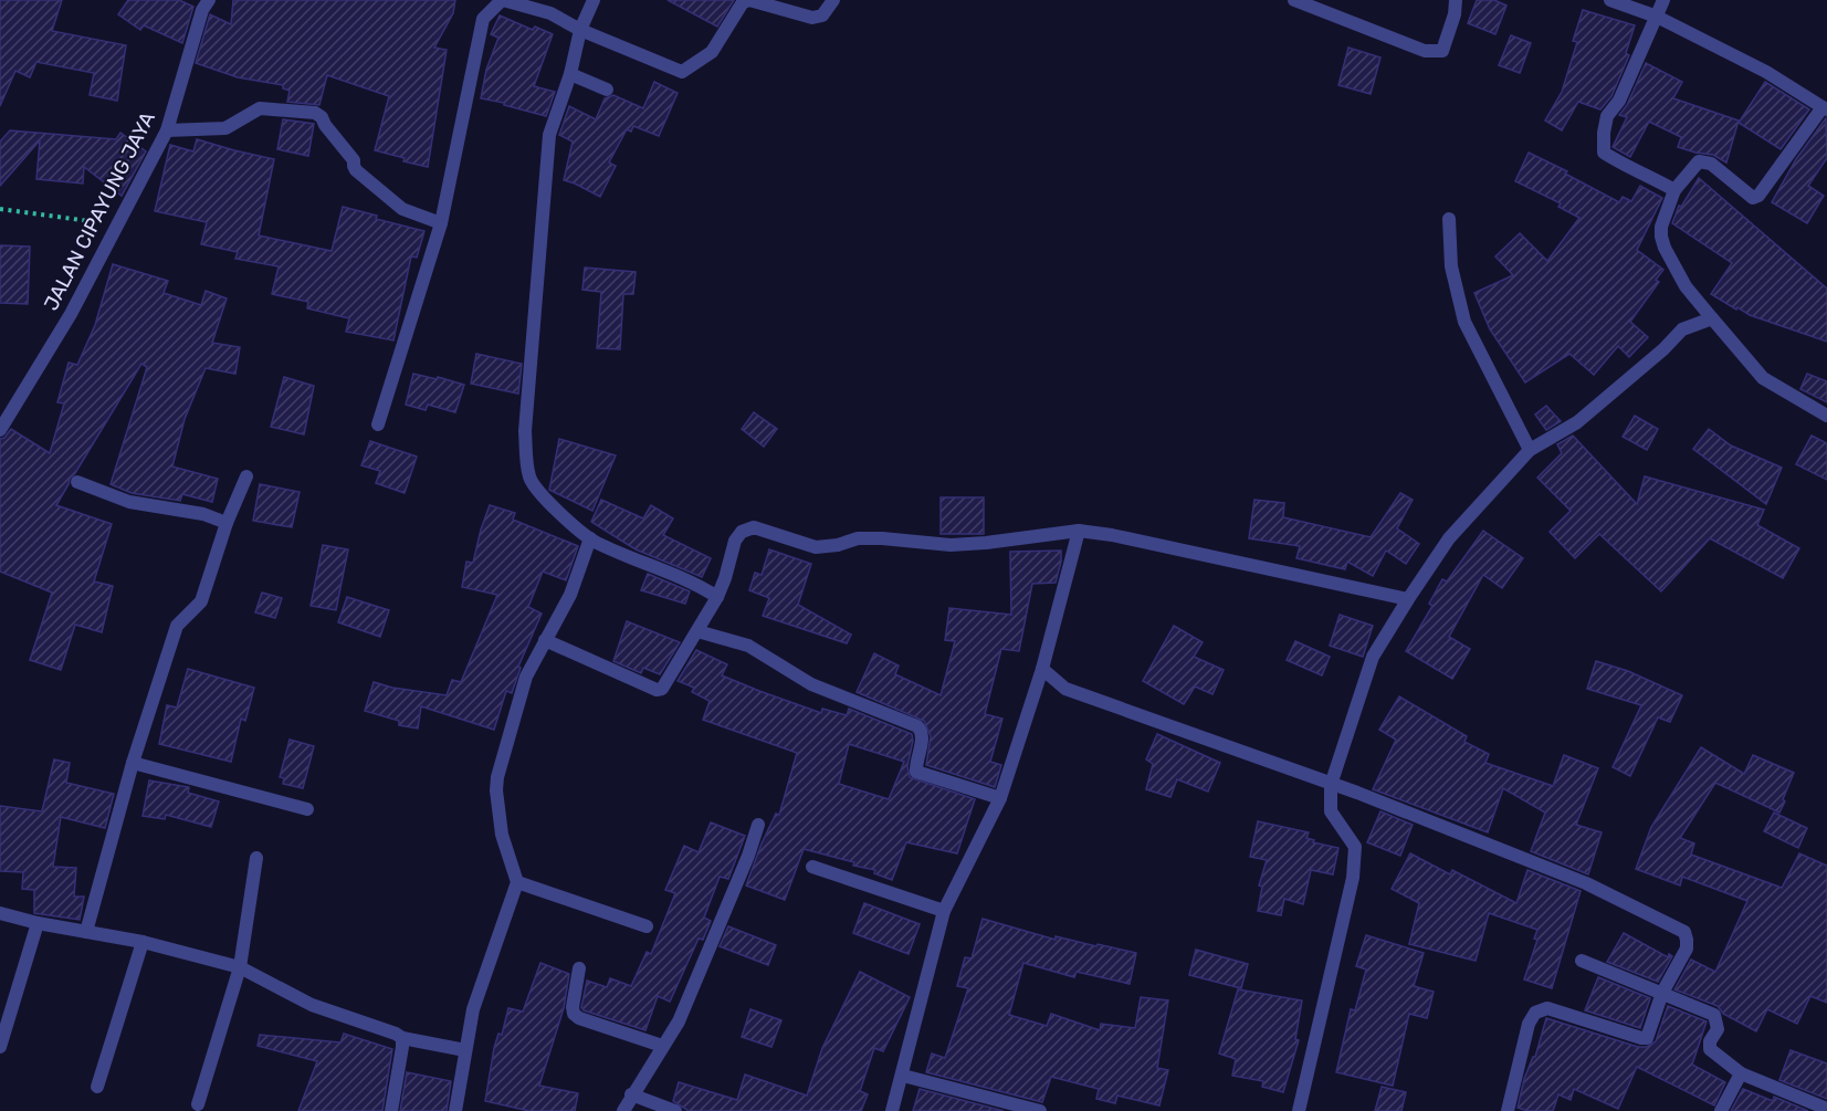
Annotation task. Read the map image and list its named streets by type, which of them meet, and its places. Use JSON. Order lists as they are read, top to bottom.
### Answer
{
  "streets": {
    "street": ["JALAN CIPAYUNG JAYA"]
  }
}
